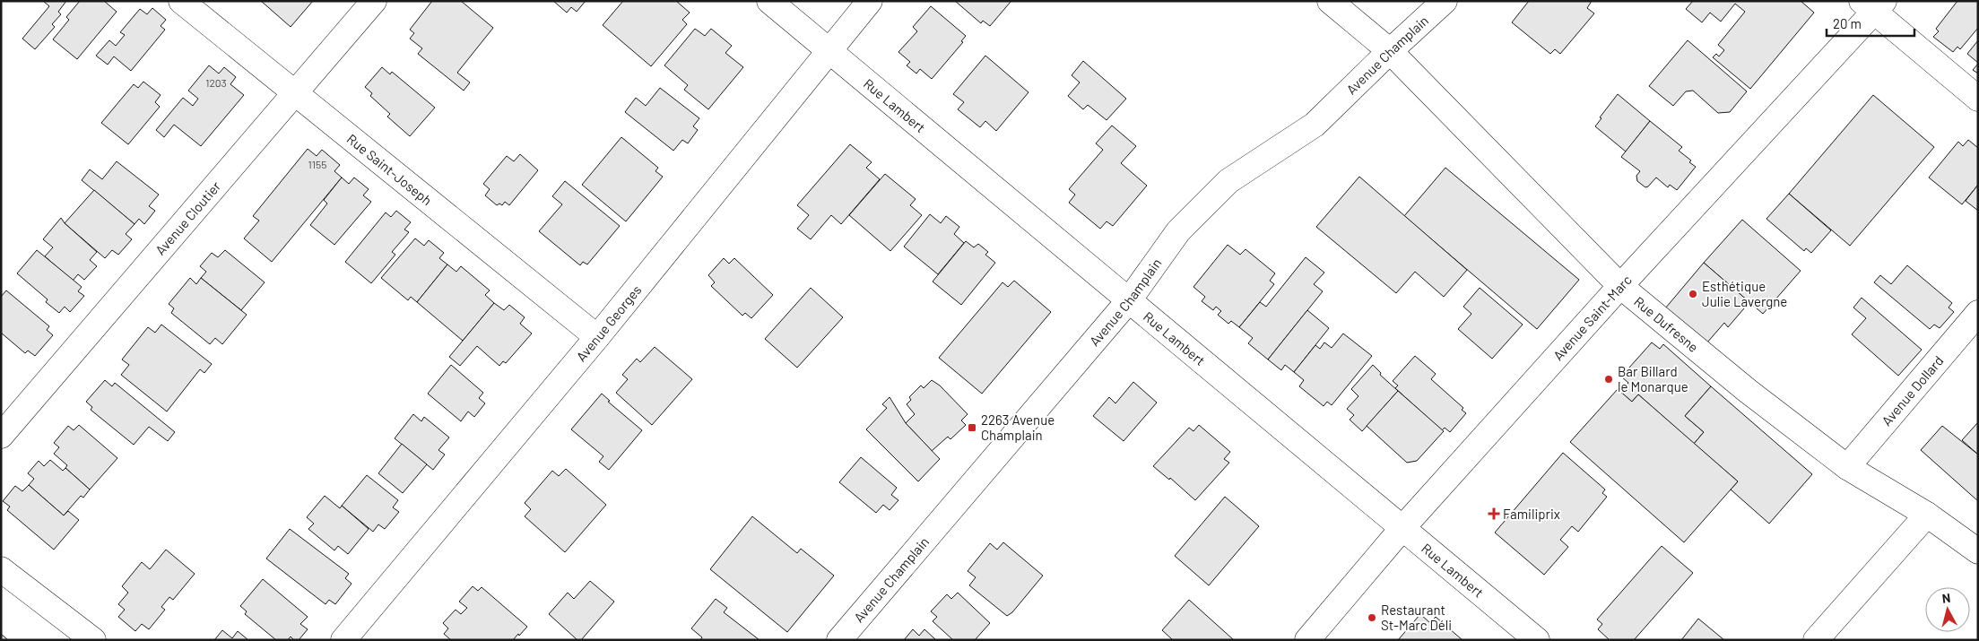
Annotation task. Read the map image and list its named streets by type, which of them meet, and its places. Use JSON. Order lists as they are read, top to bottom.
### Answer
{
  "streets": {
    "street": [
      "Avenue Champlain",
      "Rue Lambert",
      "Rue Saint-Joseph",
      "Avenue Cloutier",
      "Avenue Saint-Marc",
      "Avenue Georges",
      "Rue Dufresne",
      "Avenue Dollard"
    ]
  },
  "crossings": [
    ["Avenue Champlain", "Rue Lambert"],
    ["Avenue Champlain", "Rue Dufresne"],
    ["Rue Lambert", "Avenue Saint-Marc"],
    ["Rue Lambert", "Avenue Georges"],
    ["Rue Saint-Joseph", "Avenue Cloutier"],
    ["Rue Saint-Joseph", "Avenue Georges"],
    ["Avenue Saint-Marc", "Rue Dufresne"],
    ["Rue Dufresne", "Avenue Dollard"]
  ],
  "places": {
    "other": ["Esthétique Julie Lavergne", "Bar Billard le Monarque", "Restaurant St-Marc Déli"],
    "transit": ["2263 Avenue Champlain"],
    "health": ["Familiprix"]
  },
  "house_numbers": ["1203", "1155"],
  "scale_bar": "20 m",
  "north": "top"
}
